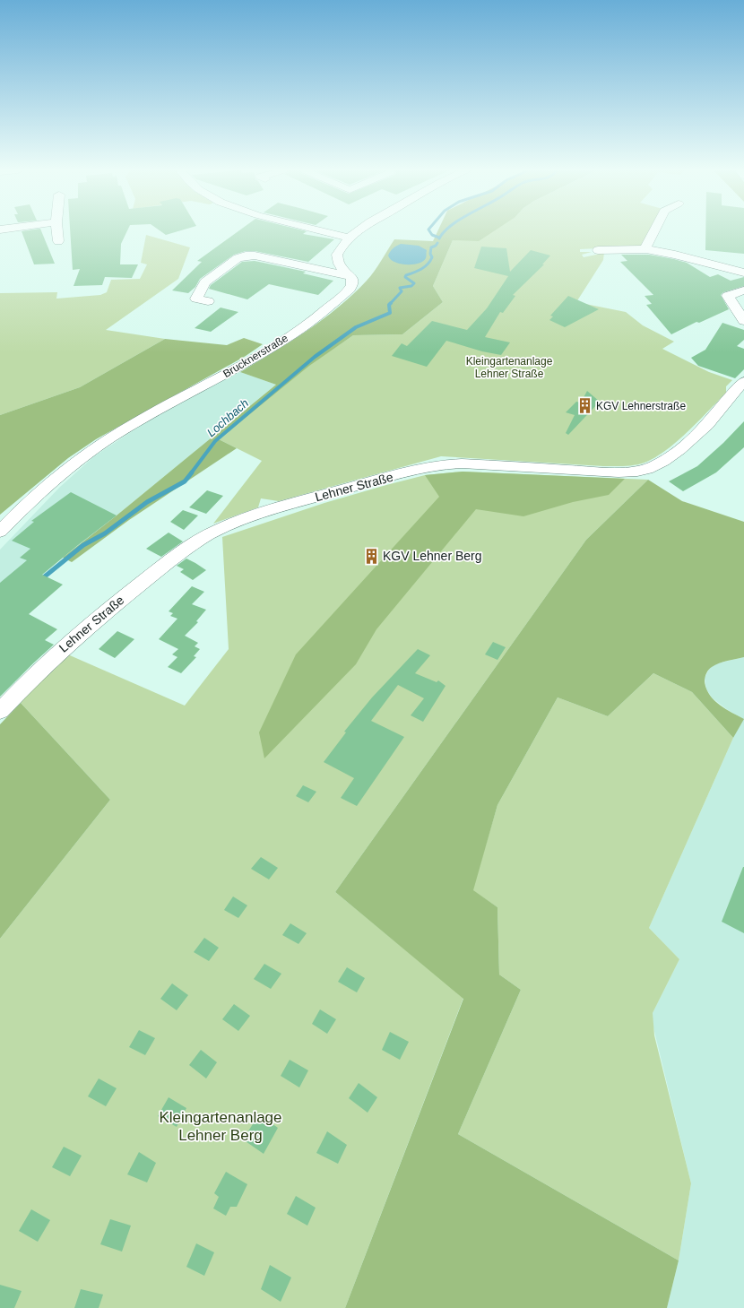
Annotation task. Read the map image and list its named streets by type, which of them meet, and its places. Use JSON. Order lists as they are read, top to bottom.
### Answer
{
  "streets": {
    "street": ["Brucknerstraße", "Lehner Straße"]
  },
  "water": ["Lochbach"],
  "parks": ["Kleingartenanlage Lehner Straße", "Kleingartenanlage Lehner Berg"],
  "places": {
    "building": ["KGV Lehnerstraße", "KGV Lehner Berg"]
  }
}
